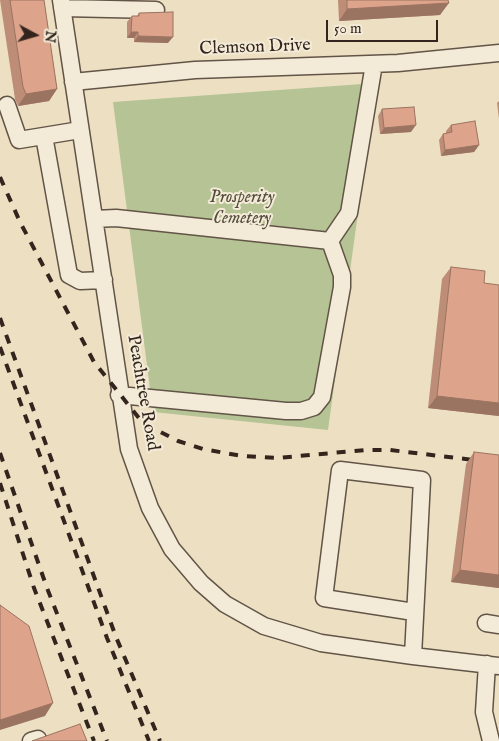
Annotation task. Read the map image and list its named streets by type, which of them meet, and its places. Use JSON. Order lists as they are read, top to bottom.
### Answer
{
  "streets": {
    "street": ["Clemson Drive", "Peachtree Road"]
  },
  "crossings": [
    ["Clemson Drive", "Peachtree Road"]
  ],
  "parks": ["Prosperity Cemetery"],
  "scale_bar": "50 m",
  "north": "right"
}
